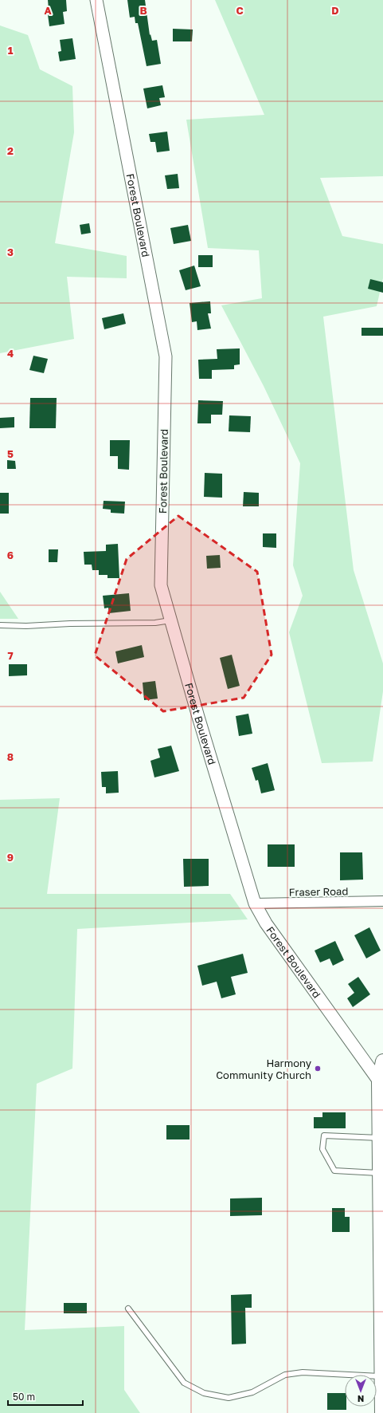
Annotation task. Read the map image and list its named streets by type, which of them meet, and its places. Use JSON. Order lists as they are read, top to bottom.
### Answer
{
  "streets": {
    "street": ["Forest Boulevard", "Fraser Road"]
  },
  "crossings": [
    ["Forest Boulevard", "Fraser Road"]
  ],
  "places": ["Harmony Community Church"],
  "scale_bar": "50 m",
  "north": "bottom",
  "grid": {
    "columns": [
      "A",
      "B",
      "C",
      "D"
    ],
    "rows": [
      "1",
      "2",
      "3",
      "4",
      "5",
      "6",
      "7",
      "8",
      "9"
    ]
  }
}
